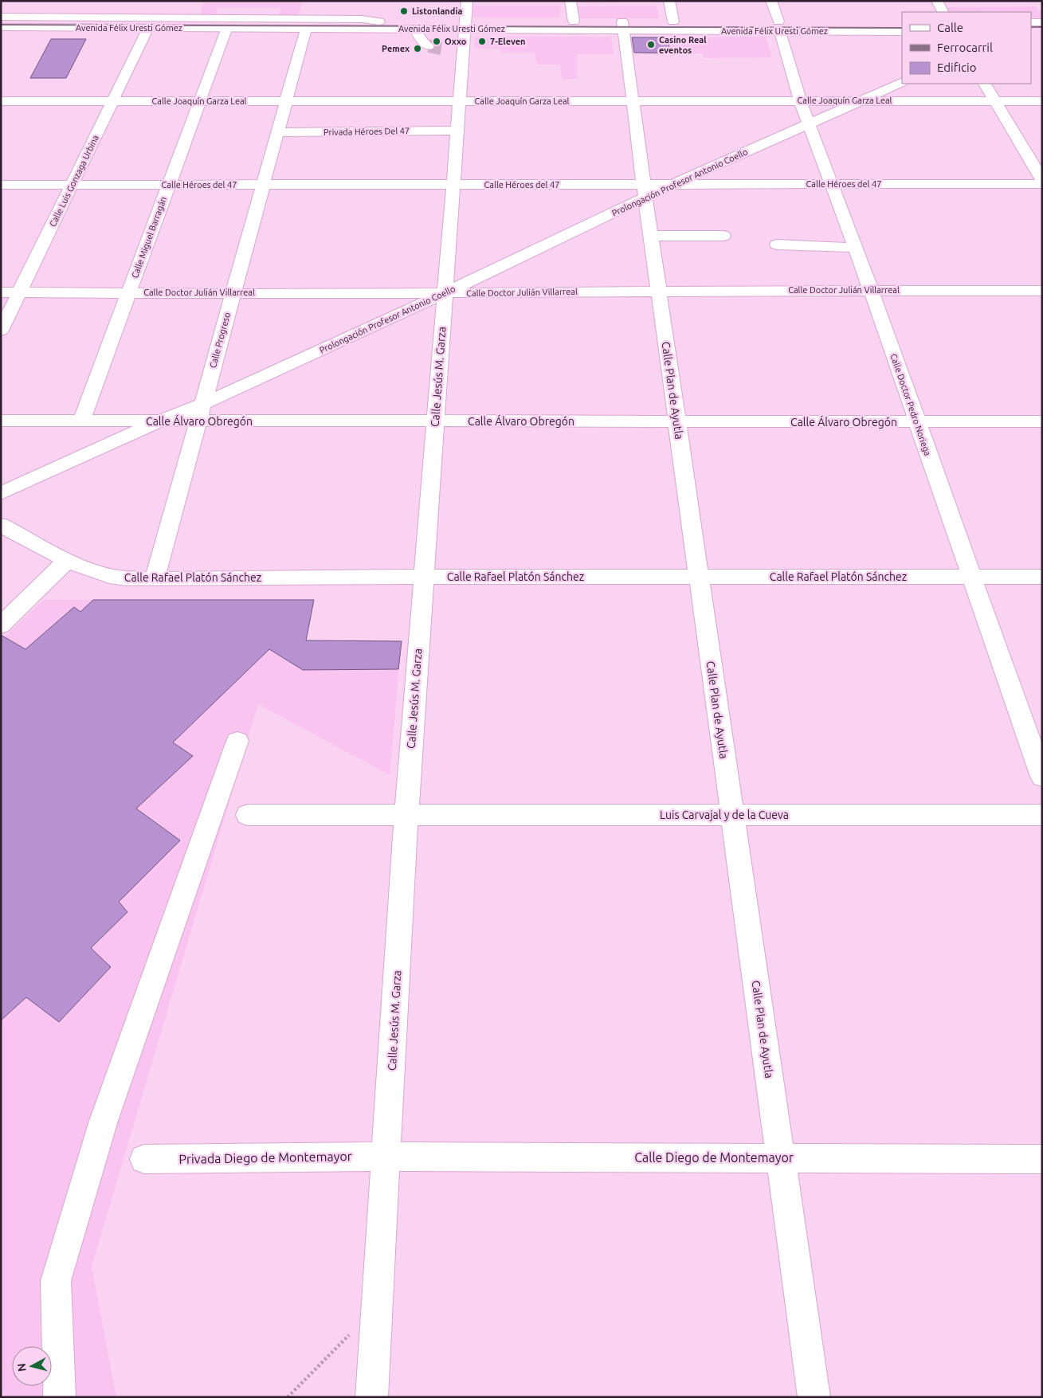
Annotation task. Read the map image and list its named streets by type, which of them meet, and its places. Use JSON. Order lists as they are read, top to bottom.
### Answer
{
  "streets": {
    "street": [
      "Avenida Félix Uresti Gómez",
      "Calle Joaquín Garza Leal",
      "Privada Héroes Del 47",
      "Calle Luis Gonzaga Urbina",
      "Prolongación Profesor Antonio Coello",
      "Calle Héroes del 47",
      "Calle Miguel Barragán",
      "Calle Doctor Julián Villarreal",
      "Calle Progreso",
      "Calle Jesús M. Garza",
      "Calle Plan de Ayutla",
      "Calle Doctor Pedro Noriega",
      "Calle Álvaro Obregón",
      "Calle Rafael Platón Sánchez",
      "Luis Carvajal y de la Cueva",
      "Privada Diego de Montemayor",
      "Calle Diego de Montemayor"
    ]
  },
  "crossings": [
    ["Avenida Félix Uresti Gómez", "Calle Jesús M. Garza"],
    ["Avenida Félix Uresti Gómez", "Calle Plan de Ayutla"],
    ["Avenida Félix Uresti Gómez", "Calle Doctor Pedro Noriega"],
    ["Calle Joaquín Garza Leal", "Calle Luis Gonzaga Urbina"],
    ["Calle Joaquín Garza Leal", "Prolongación Profesor Antonio Coello"],
    ["Calle Joaquín Garza Leal", "Calle Miguel Barragán"],
    ["Calle Joaquín Garza Leal", "Calle Progreso"],
    ["Calle Joaquín Garza Leal", "Calle Jesús M. Garza"],
    ["Calle Joaquín Garza Leal", "Calle Plan de Ayutla"],
    ["Calle Joaquín Garza Leal", "Calle Doctor Pedro Noriega"],
    ["Privada Héroes Del 47", "Calle Progreso"],
    ["Privada Héroes Del 47", "Calle Jesús M. Garza"],
    ["Calle Luis Gonzaga Urbina", "Calle Héroes del 47"],
    ["Calle Luis Gonzaga Urbina", "Calle Doctor Julián Villarreal"],
    ["Prolongación Profesor Antonio Coello", "Calle Héroes del 47"],
    ["Prolongación Profesor Antonio Coello", "Calle Doctor Julián Villarreal"],
    ["Prolongación Profesor Antonio Coello", "Calle Progreso"],
    ["Prolongación Profesor Antonio Coello", "Calle Jesús M. Garza"],
    ["Prolongación Profesor Antonio Coello", "Calle Plan de Ayutla"],
    ["Prolongación Profesor Antonio Coello", "Calle Doctor Pedro Noriega"],
    ["Prolongación Profesor Antonio Coello", "Calle Álvaro Obregón"],
    ["Calle Héroes del 47", "Calle Miguel Barragán"],
    ["Calle Héroes del 47", "Calle Progreso"],
    ["Calle Héroes del 47", "Calle Jesús M. Garza"],
    ["Calle Héroes del 47", "Calle Plan de Ayutla"],
    ["Calle Héroes del 47", "Calle Doctor Pedro Noriega"],
    ["Calle Miguel Barragán", "Calle Doctor Julián Villarreal"],
    ["Calle Miguel Barragán", "Calle Álvaro Obregón"],
    ["Calle Doctor Julián Villarreal", "Calle Progreso"],
    ["Calle Doctor Julián Villarreal", "Calle Jesús M. Garza"],
    ["Calle Doctor Julián Villarreal", "Calle Plan de Ayutla"],
    ["Calle Doctor Julián Villarreal", "Calle Doctor Pedro Noriega"],
    ["Calle Progreso", "Calle Álvaro Obregón"],
    ["Calle Progreso", "Calle Rafael Platón Sánchez"],
    ["Calle Jesús M. Garza", "Calle Álvaro Obregón"],
    ["Calle Jesús M. Garza", "Calle Rafael Platón Sánchez"],
    ["Calle Jesús M. Garza", "Luis Carvajal y de la Cueva"],
    ["Calle Jesús M. Garza", "Privada Diego de Montemayor"],
    ["Calle Jesús M. Garza", "Calle Diego de Montemayor"],
    ["Calle Plan de Ayutla", "Calle Álvaro Obregón"],
    ["Calle Plan de Ayutla", "Calle Rafael Platón Sánchez"],
    ["Calle Plan de Ayutla", "Luis Carvajal y de la Cueva"],
    ["Calle Plan de Ayutla", "Calle Diego de Montemayor"],
    ["Calle Doctor Pedro Noriega", "Calle Álvaro Obregón"],
    ["Calle Doctor Pedro Noriega", "Calle Rafael Platón Sánchez"],
    ["Privada Diego de Montemayor", "Calle Diego de Montemayor"]
  ],
  "places": [
    "Listonlandia",
    "Oxxo",
    "7-Eleven",
    "Casino Real eventos",
    "Pemex"
  ],
  "legend": ["Calle", "Ferrocarril", "Edificio"],
  "north": "left"
}
